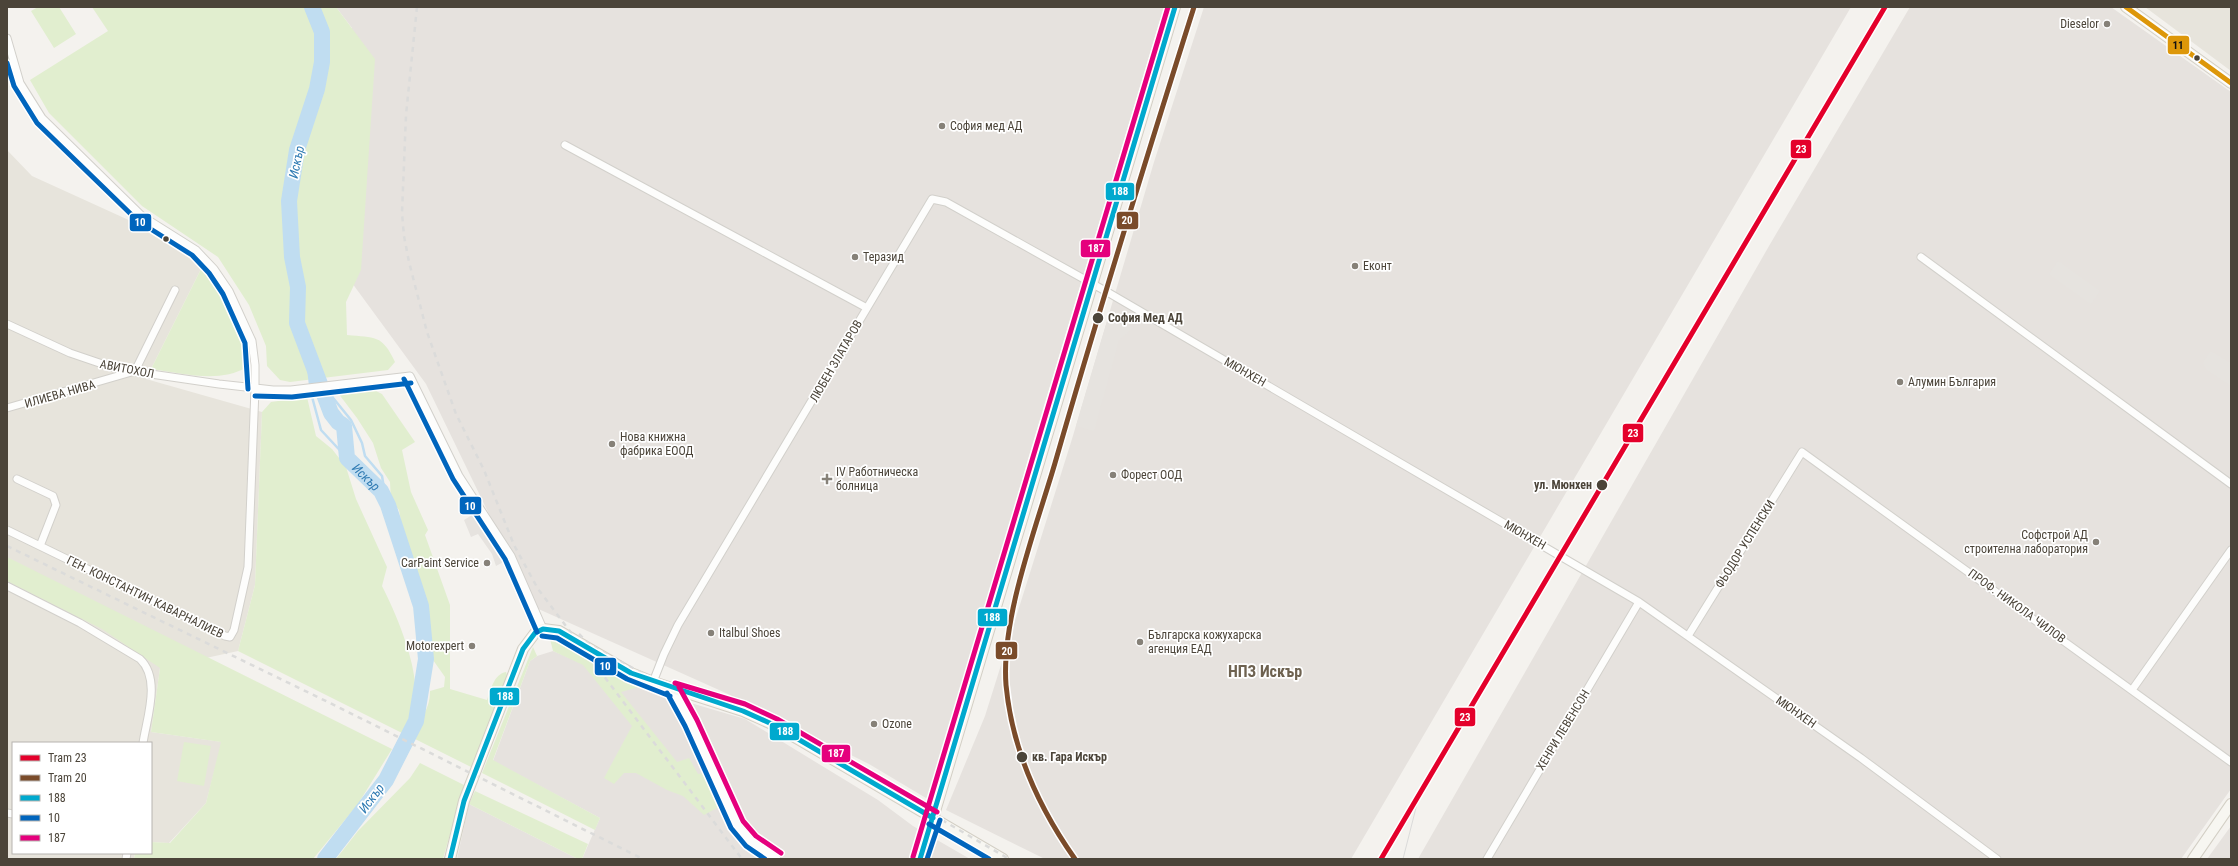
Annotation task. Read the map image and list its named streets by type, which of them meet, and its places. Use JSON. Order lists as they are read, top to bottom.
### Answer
{
  "streets": {
    "street": [
      "ЛЮБЕН ЗЛАТАРОВ",
      "АВИТОХОЛ",
      "МЮНХЕН",
      "ИЛИЕВА НИВА",
      "ФЬОДОР УСПЕНСКИ",
      "ГЕН. КОНСТАНТИН КАВАРНАЛИЕВ",
      "ПРОФ. НИКОЛА ЧИЛОВ",
      "ХЕНРИ ЛЕВЕНСОН"
    ]
  },
  "crossings": [
    ["ЛЮБЕН ЗЛАТАРОВ", "МЮНХЕН"],
    ["АВИТОХОЛ", "ИЛИЕВА НИВА"],
    ["АВИТОХОЛ", "ГЕН. КОНСТАНТИН КАВАРНАЛИЕВ"],
    ["МЮНХЕН", "ФЬОДОР УСПЕНСКИ"],
    ["МЮНХЕН", "ХЕНРИ ЛЕВЕНСОН"],
    ["ФЬОДОР УСПЕНСКИ", "ПРОФ. НИКОЛА ЧИЛОВ"]
  ],
  "districts": ["НПЗ Искър"],
  "water": ["Искър"],
  "places": {
    "other": [
      "Dieselor",
      "София мед АД",
      "Теразид",
      "Еконт",
      "София Мед АД",
      "Алумин България",
      "Нова книжна фабрика ЕООД",
      "Форест ООД",
      "ул. Мюнхен",
      "Софстрой АД строителна лаборатория",
      "CarPaint Service",
      "Italbul Shoes",
      "Българска кожухарска агенция ЕАД",
      "Motorexpert",
      "Ozone",
      "кв. Гара Искър"
    ],
    "health": ["IV Работническа болница"]
  },
  "lines": [
    "tram line 23",
    "tram line 20",
    "transit line 188",
    "transit line 187",
    "transit line 11",
    "transit line 10"
  ],
  "legend": [
    "Tram 23",
    "Tram 20",
    "188",
    "10",
    "187"
  ]
}
